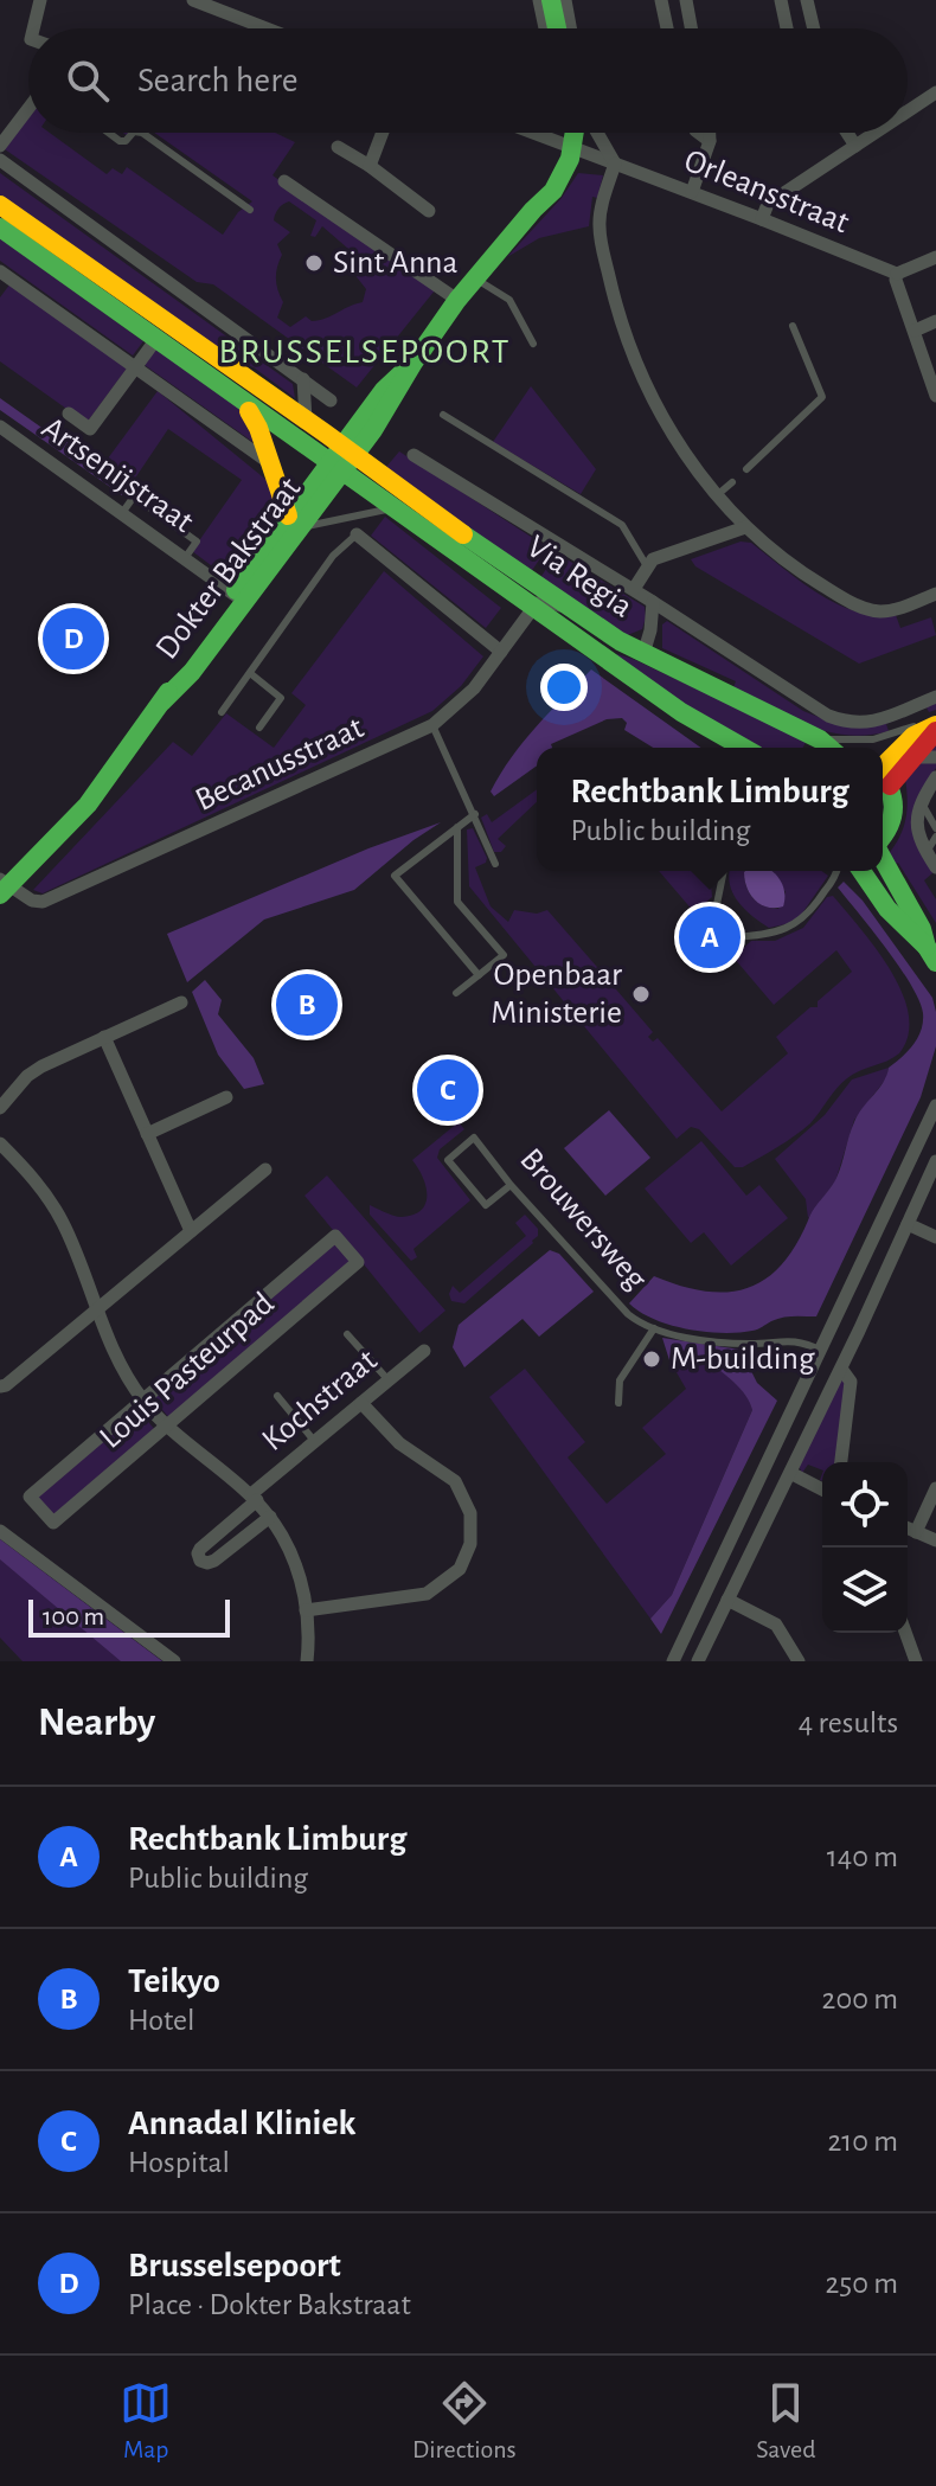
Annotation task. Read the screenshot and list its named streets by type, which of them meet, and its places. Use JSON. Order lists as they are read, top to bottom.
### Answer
{
  "streets": {
    "main road": ["Dokter Bakstraat", "Via Regia"],
    "street": [
      "Orleansstraat",
      "Artsenijstraat",
      "Becanusstraat",
      "Louis Pasteurpad",
      "Kochstraat"
    ],
    "lane": ["Brouwersweg"]
  },
  "crossings": [
    ["Orleansstraat", "Dokter Bakstraat"],
    ["Artsenijstraat", "Dokter Bakstraat"],
    ["Dokter Bakstraat", "Via Regia"],
    ["Dokter Bakstraat", "Becanusstraat"],
    ["Via Regia", "Becanusstraat"]
  ],
  "districts": ["BRUSSELSEPOORT"],
  "places": ["Sint Anna", "Openbaar Ministerie", "M-building"],
  "scale_bar": "100 m",
  "page": {
    "search": "Search here",
    "pins": [
      "D",
      "A",
      "B",
      "C"
    ],
    "popup": ["Rechtbank Limburg", "Public building"],
    "scale": "100 m",
    "heading": ["Nearby", "4 results"],
    "list": [
      {
        "mark": "A",
        "name": "Rechtbank Limburg",
        "note": "Public building",
        "value": "140 m"
      },
      {
        "mark": "B",
        "name": "Teikyo",
        "note": "Hotel",
        "value": "200 m"
      },
      {
        "mark": "C",
        "name": "Annadal Kliniek",
        "note": "Hospital",
        "value": "210 m"
      },
      {
        "mark": "D",
        "name": "Brusselsepoort",
        "note": "Place · Dokter Bakstraat",
        "value": "250 m"
      }
    ],
    "nav": ["Map", "Directions", "Saved"]
  }
}
